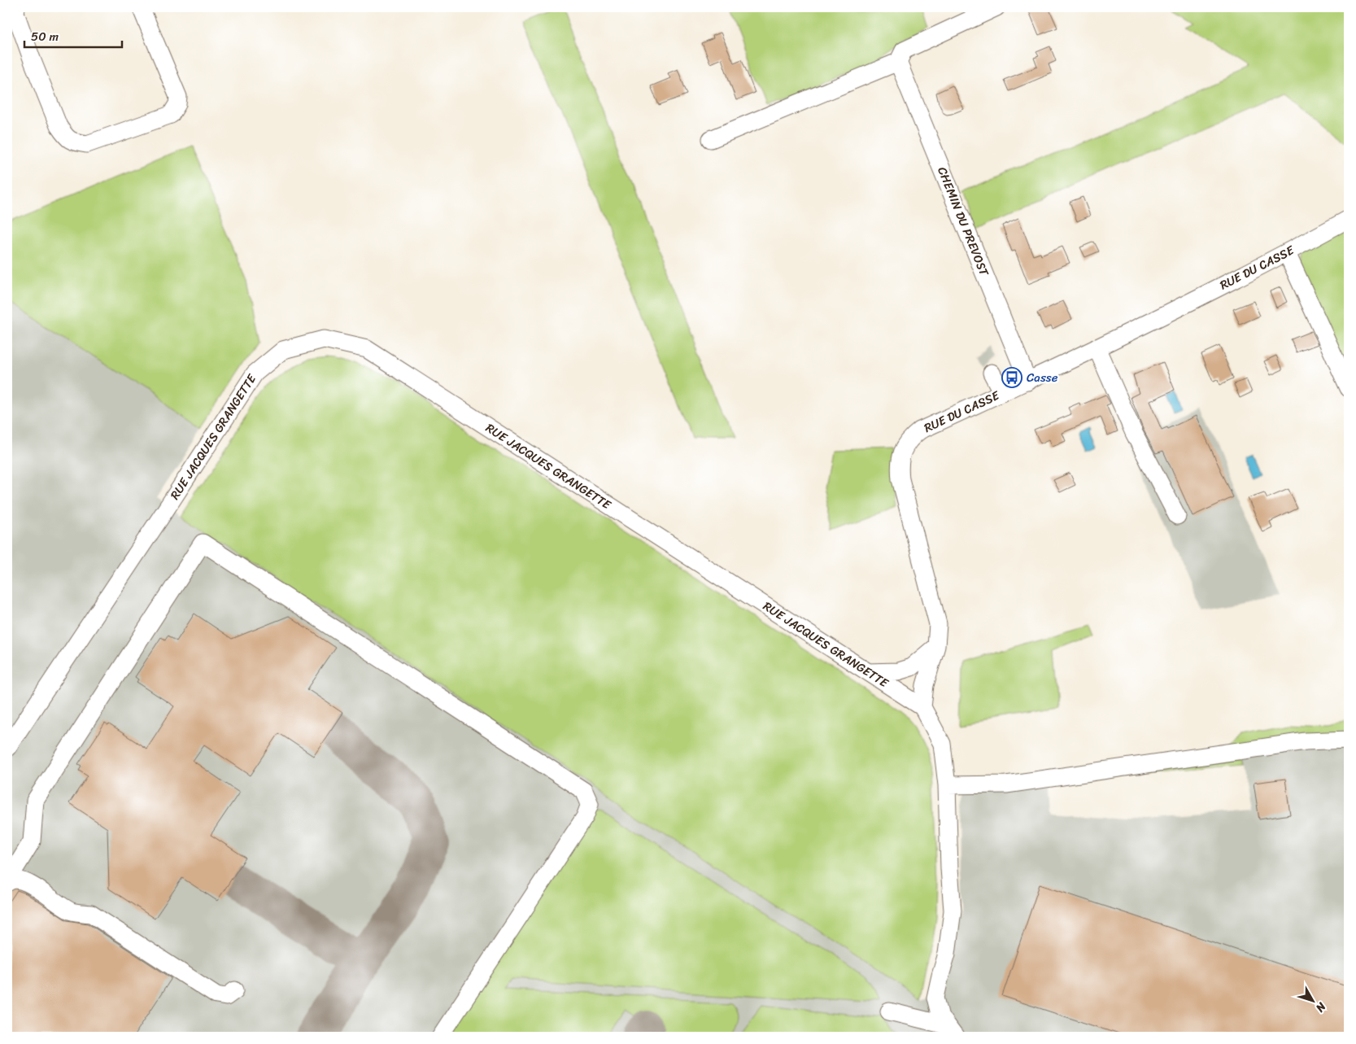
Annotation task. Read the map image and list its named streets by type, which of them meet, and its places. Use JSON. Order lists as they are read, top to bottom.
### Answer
{
  "streets": {
    "street": ["CHEMIN DU PREVOST", "RUE DU CASSE", "RUE JACQUES GRANGETTE"]
  },
  "crossings": [
    ["CHEMIN DU PREVOST", "RUE DU CASSE"],
    ["RUE DU CASSE", "RUE JACQUES GRANGETTE"]
  ],
  "places": {
    "bus stop": ["Casse"]
  },
  "scale_bar": "50 m",
  "north": "bottom right"
}
